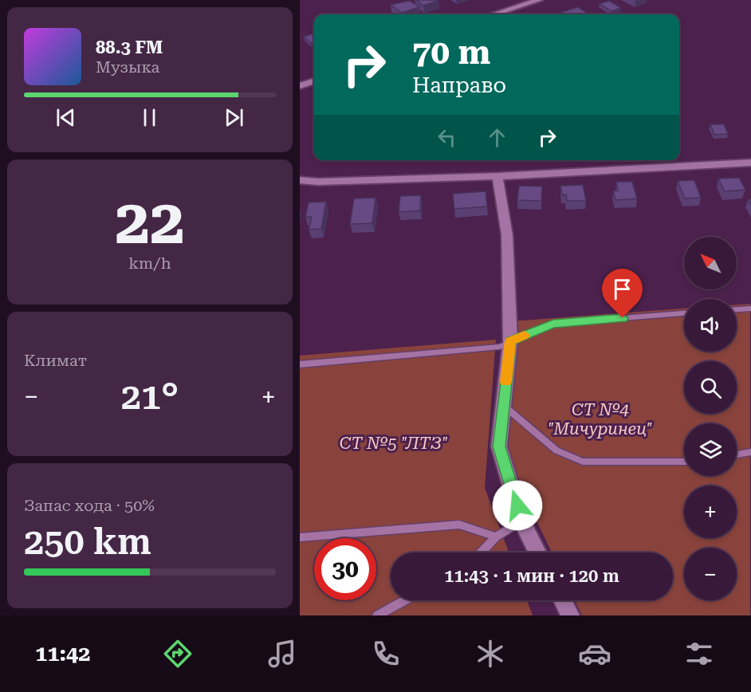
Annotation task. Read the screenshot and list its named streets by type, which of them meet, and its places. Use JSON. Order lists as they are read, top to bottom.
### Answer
{
  "parks": ["СТ №4 \"Мичуринец\"", "СТ №5 \"ЛТЗ\""],
  "north": "top left",
  "page": {
    "turn": ["70 m", "Направо"],
    "song": ["88.3 FM", "Музыка"],
    "tile": [
      ["22", "km/h"],
      "Климат",
      ["Запас хода · 50%", "250 km"]
    ],
    "map_buttons": ["+", "−"],
    "heat": ["−", "21°", "+"],
    "limit": "30",
    "trip": "11:43 · 1 мин · 120 m",
    "tabs": "11:42"
  }
}
